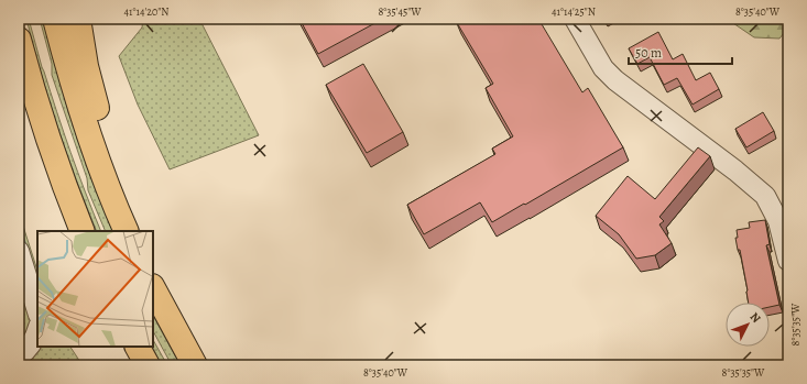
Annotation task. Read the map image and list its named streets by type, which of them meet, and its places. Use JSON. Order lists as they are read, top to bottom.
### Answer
{
  "scale_bar": "50 m",
  "north": "top right",
  "coordinates": [
    "41°14'20\"N",
    "8°35'45\"W",
    "41°14'25\"N",
    "8°35'40\"W",
    "8°35'35\"W"
  ]
}
